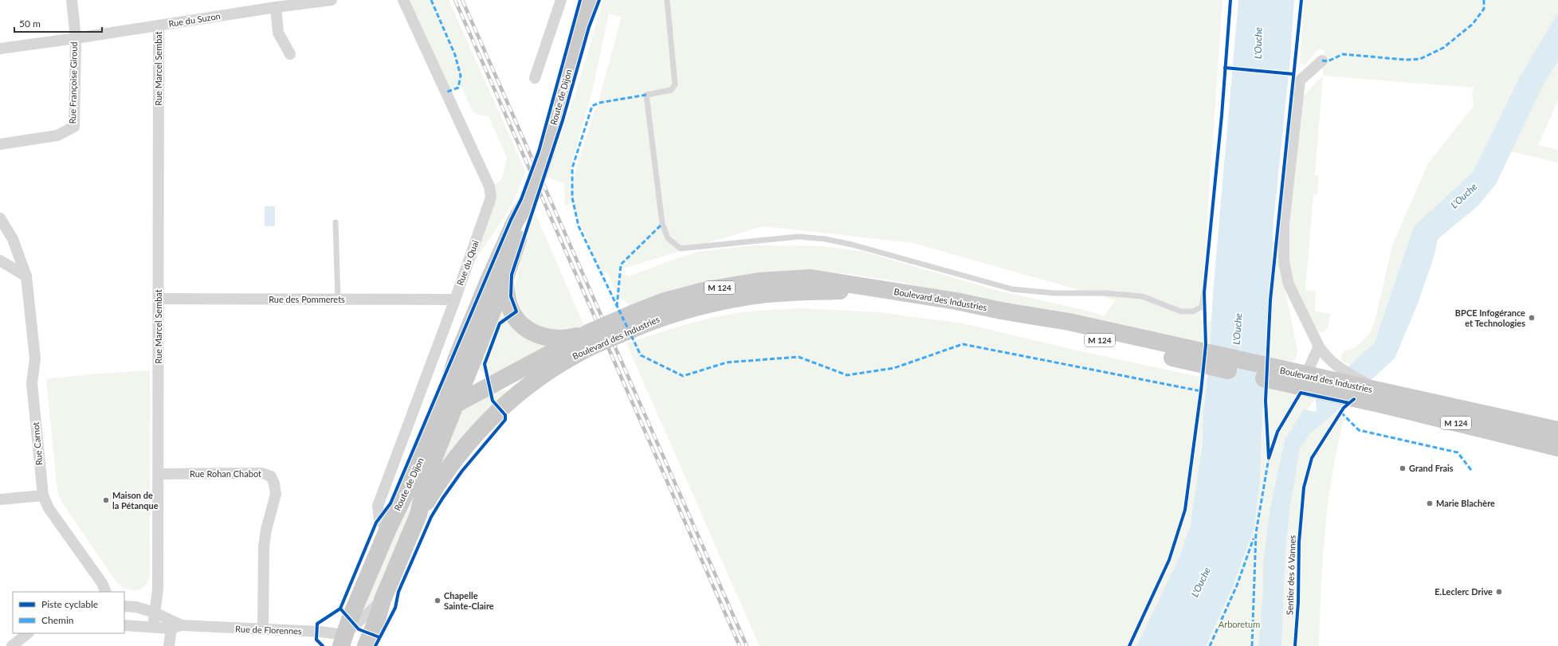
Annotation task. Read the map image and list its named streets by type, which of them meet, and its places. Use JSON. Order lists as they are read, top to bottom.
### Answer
{
  "streets": {
    "main road": ["Route de Dijon", "M 124", "Boulevard des Industries"],
    "street": [
      "Rue du Suzon",
      "Rue Marcel Sembat",
      "Rue Françoise Giroud",
      "Rue du Quai",
      "Rue des Pommerets",
      "Rue Carnot",
      "Rue Rohan Chabot",
      "Rue de Florennes"
    ],
    "cycle path": ["Sentier des 6 Vannes"]
  },
  "crossings": [
    ["Rue du Suzon", "Rue Marcel Sembat"],
    ["Rue du Suzon", "Rue Françoise Giroud"],
    ["Rue Marcel Sembat", "Rue des Pommerets"],
    ["Rue Marcel Sembat", "Rue Rohan Chabot"],
    ["Rue Marcel Sembat", "Rue de Florennes"],
    ["Route de Dijon", "Rue du Quai"],
    ["Route de Dijon", "Boulevard des Industries"],
    ["Route de Dijon", "Rue de Florennes"],
    ["Rue du Quai", "Rue des Pommerets"],
    ["Rue Rohan Chabot", "Rue de Florennes"]
  ],
  "water": ["L'Ouche"],
  "parks": ["Arboretum"],
  "places": [
    "BPCE Infogérance et Technologies",
    "Grand Frais",
    "Maison de la Pétanque",
    "Marie Blachère",
    "E.Leclerc Drive",
    "Chapelle Sainte-Claire"
  ],
  "legend": ["Piste cyclable", "Chemin"],
  "scale_bar": "50 m"
}
